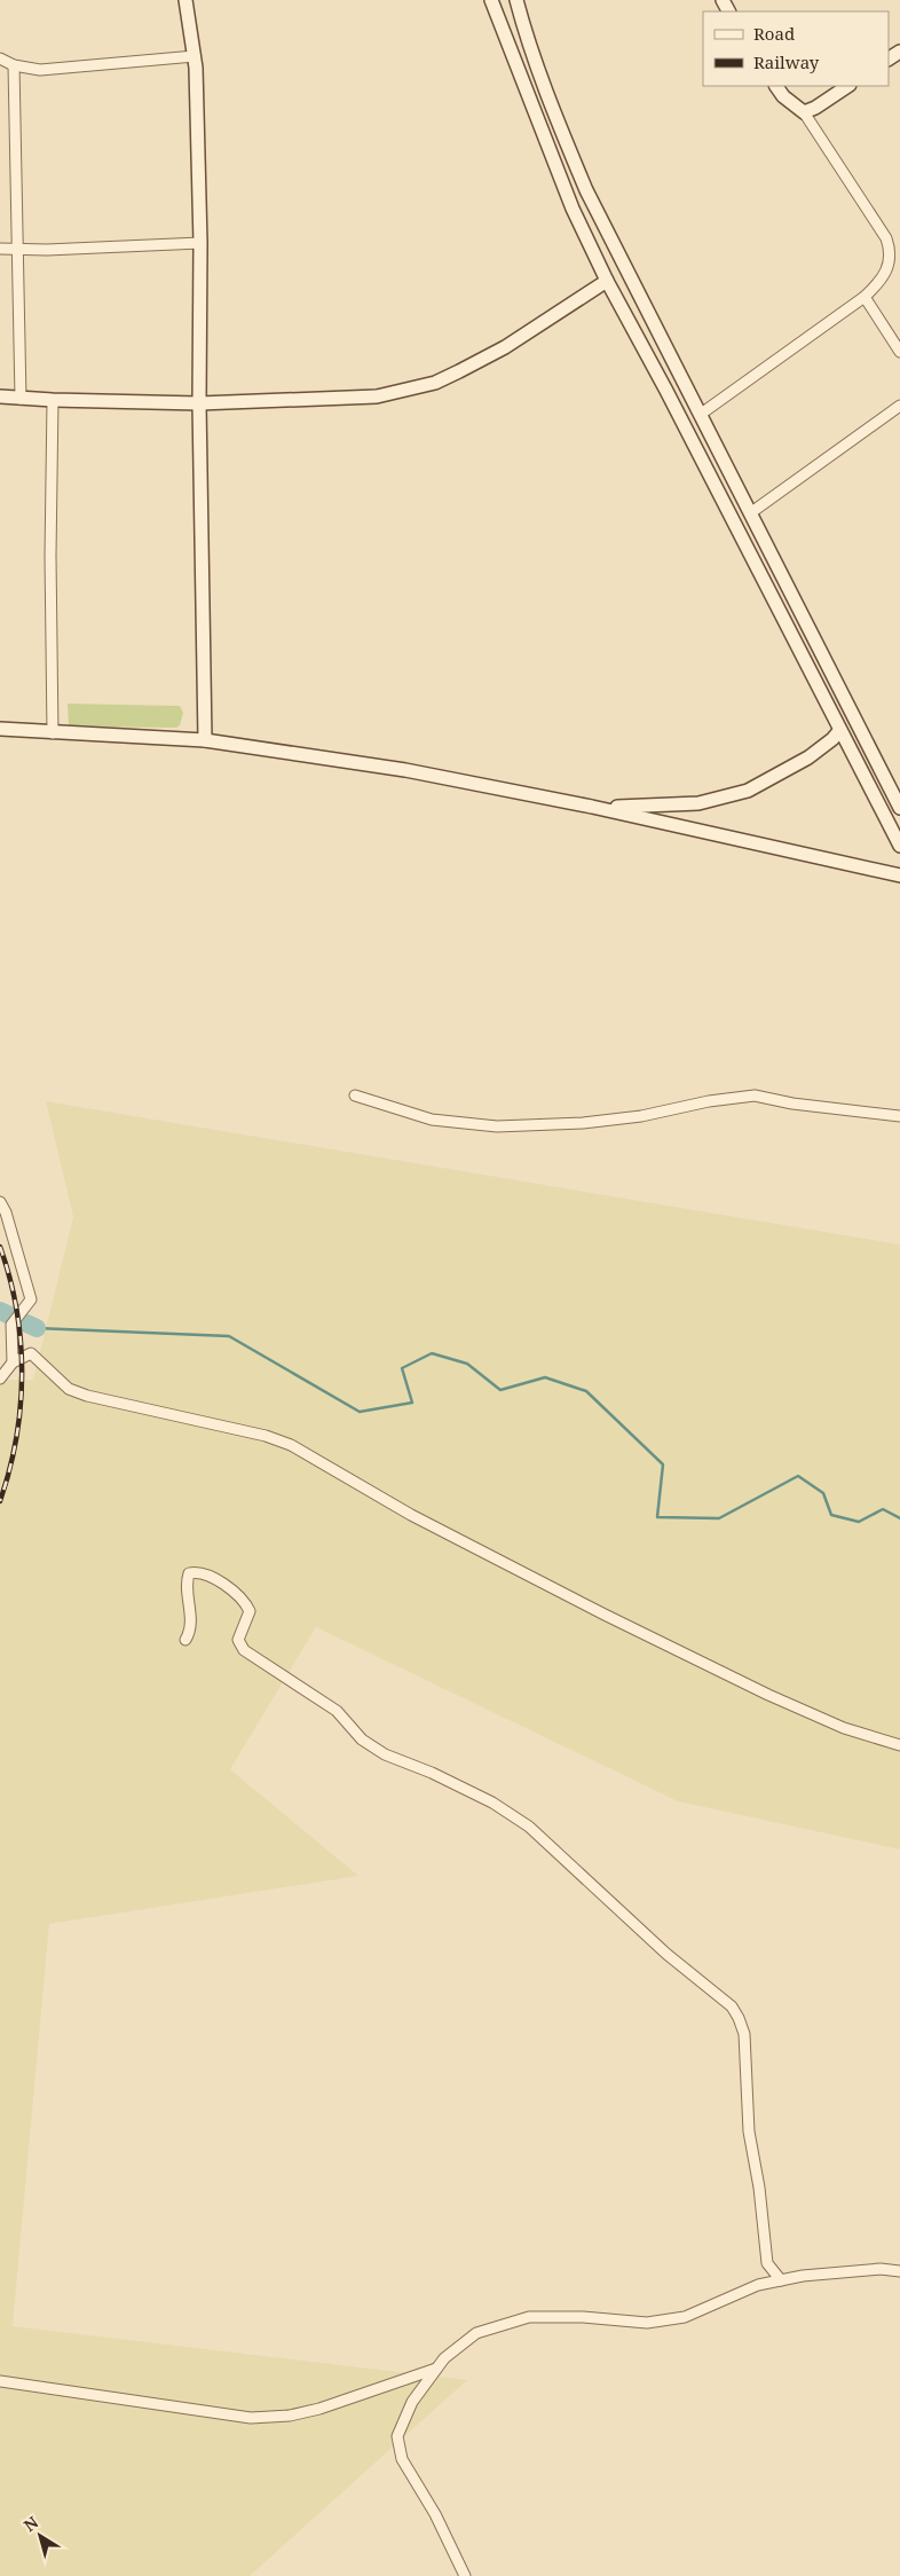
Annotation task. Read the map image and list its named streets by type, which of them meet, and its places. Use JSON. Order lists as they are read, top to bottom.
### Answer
{
  "legend": ["Road", "Railway"],
  "north": "top left"
}
